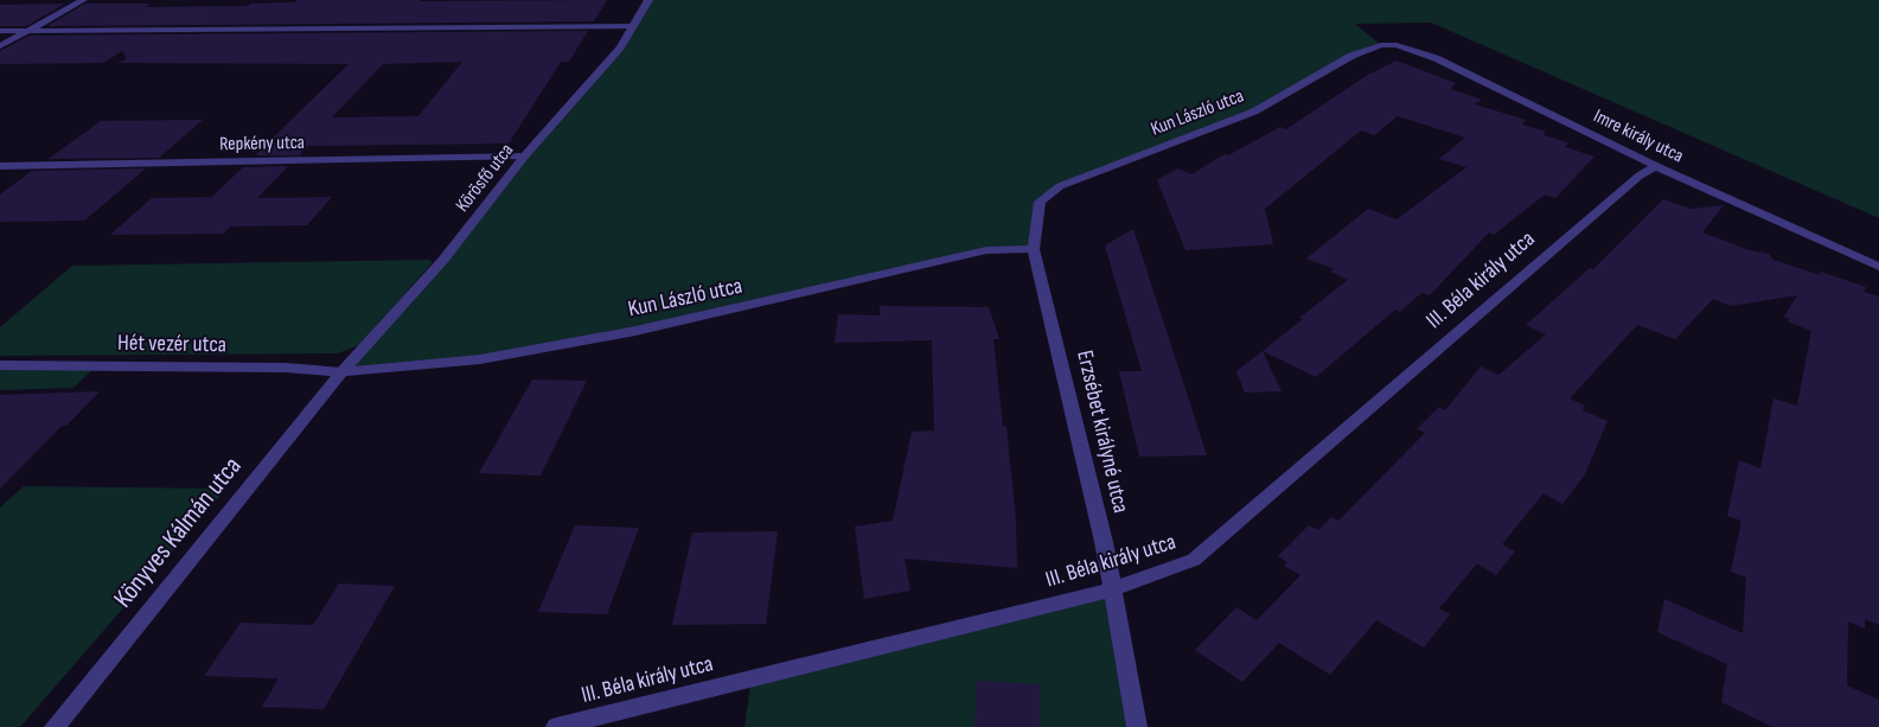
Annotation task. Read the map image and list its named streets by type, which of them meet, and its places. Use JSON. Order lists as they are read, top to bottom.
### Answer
{
  "streets": {
    "street": [
      "Kun László utca",
      "Imre király utca",
      "Repkény utca",
      "Körösfő utca",
      "III. Béla király utca",
      "Hét vezér utca",
      "Erzsébet királyné utca",
      "Könyves Kálmán utca"
    ]
  },
  "crossings": [
    ["Kun László utca", "Imre király utca"],
    ["Kun László utca", "Körösfő utca"],
    ["Kun László utca", "Hét vezér utca"],
    ["Kun László utca", "Erzsébet királyné utca"],
    ["Kun László utca", "Könyves Kálmán utca"],
    ["Imre király utca", "III. Béla király utca"],
    ["Repkény utca", "Körösfő utca"],
    ["Körösfő utca", "Hét vezér utca"],
    ["Körösfő utca", "Könyves Kálmán utca"],
    ["III. Béla király utca", "Erzsébet királyné utca"],
    ["Hét vezér utca", "Könyves Kálmán utca"]
  ]
}
